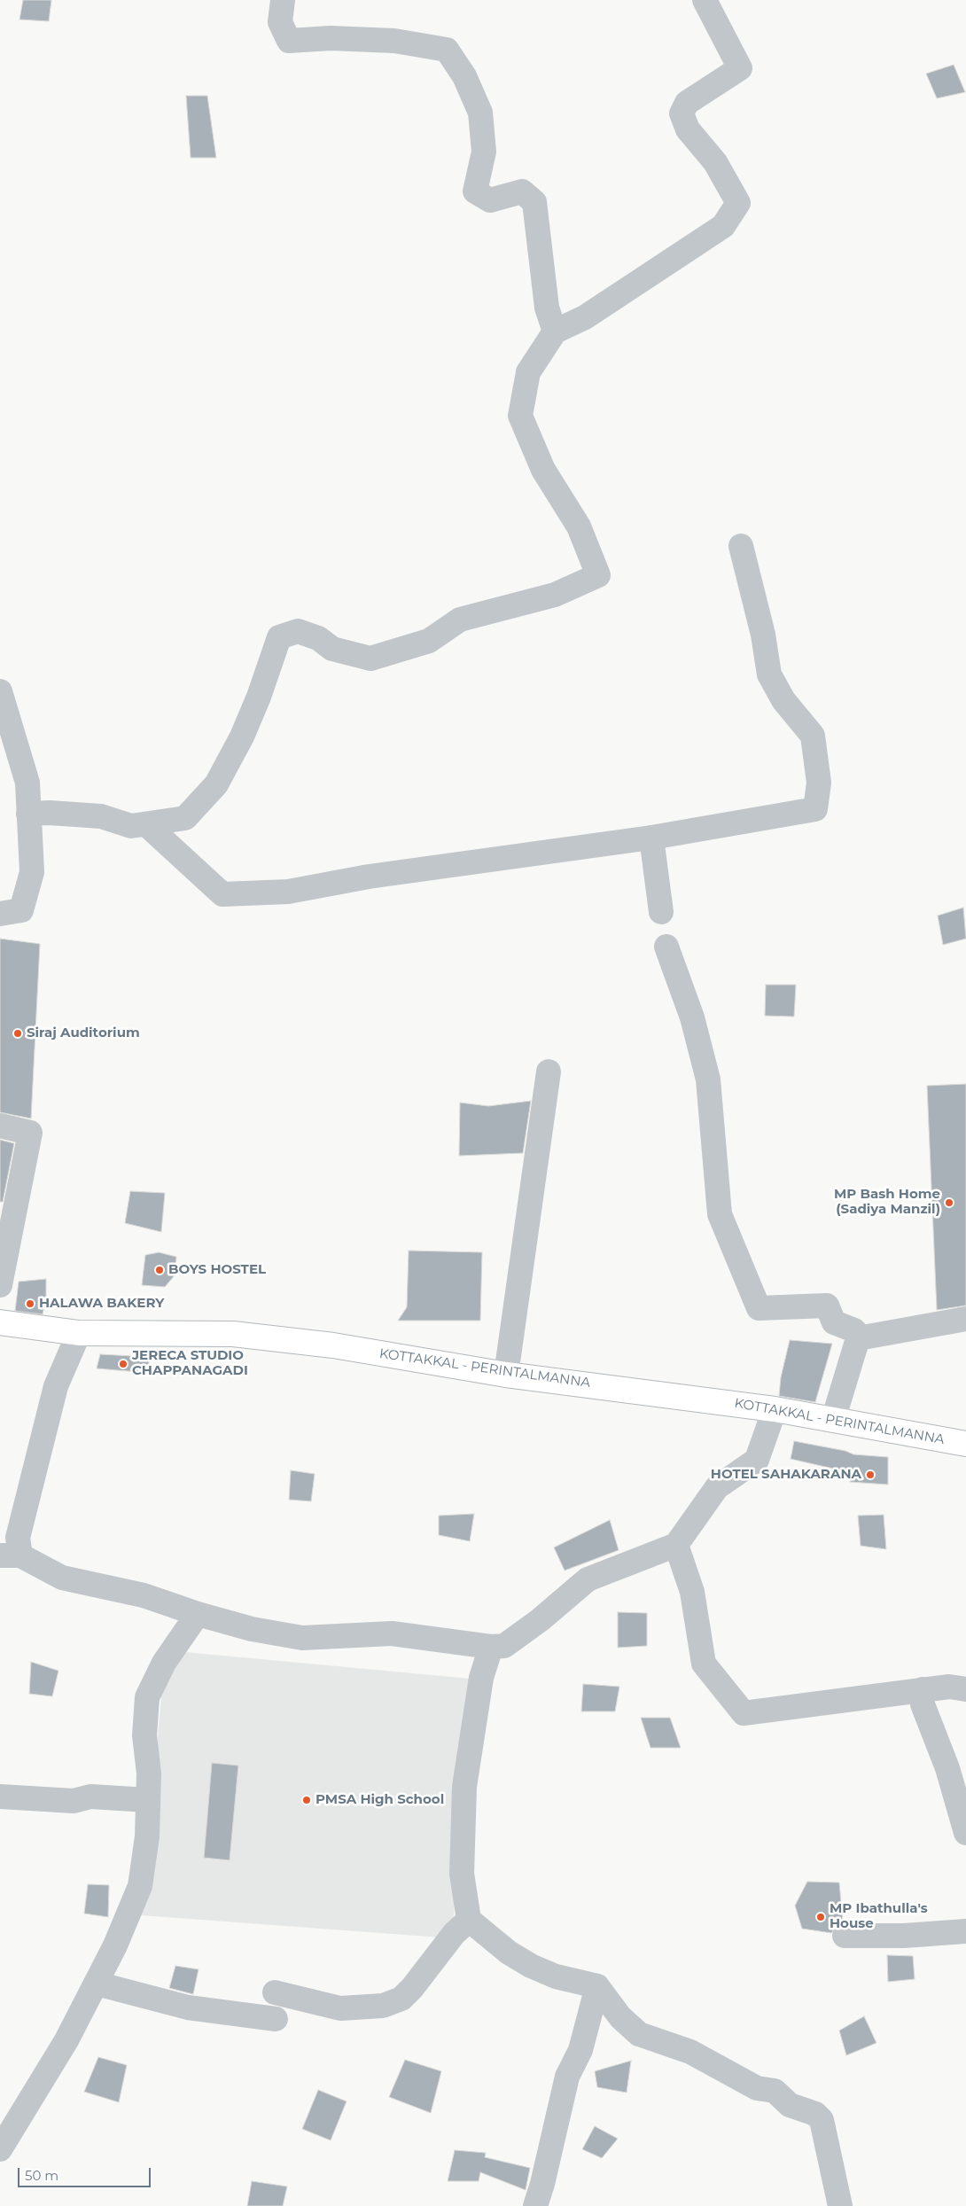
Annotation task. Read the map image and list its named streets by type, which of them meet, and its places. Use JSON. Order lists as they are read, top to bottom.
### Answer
{
  "streets": {
    "main road": ["KOTTAKKAL - PERINTALMANNA"]
  },
  "places": [
    "Siraj Auditorium",
    "MP Bash Home (Sadiya Manzil)",
    "BOYS HOSTEL",
    "HALAWA BAKERY",
    "JERECA STUDIO CHAPPANAGADI",
    "HOTEL SAHAKARANA",
    "PMSA High School",
    "MP Ibathulla's House"
  ],
  "scale_bar": "50 m"
}
